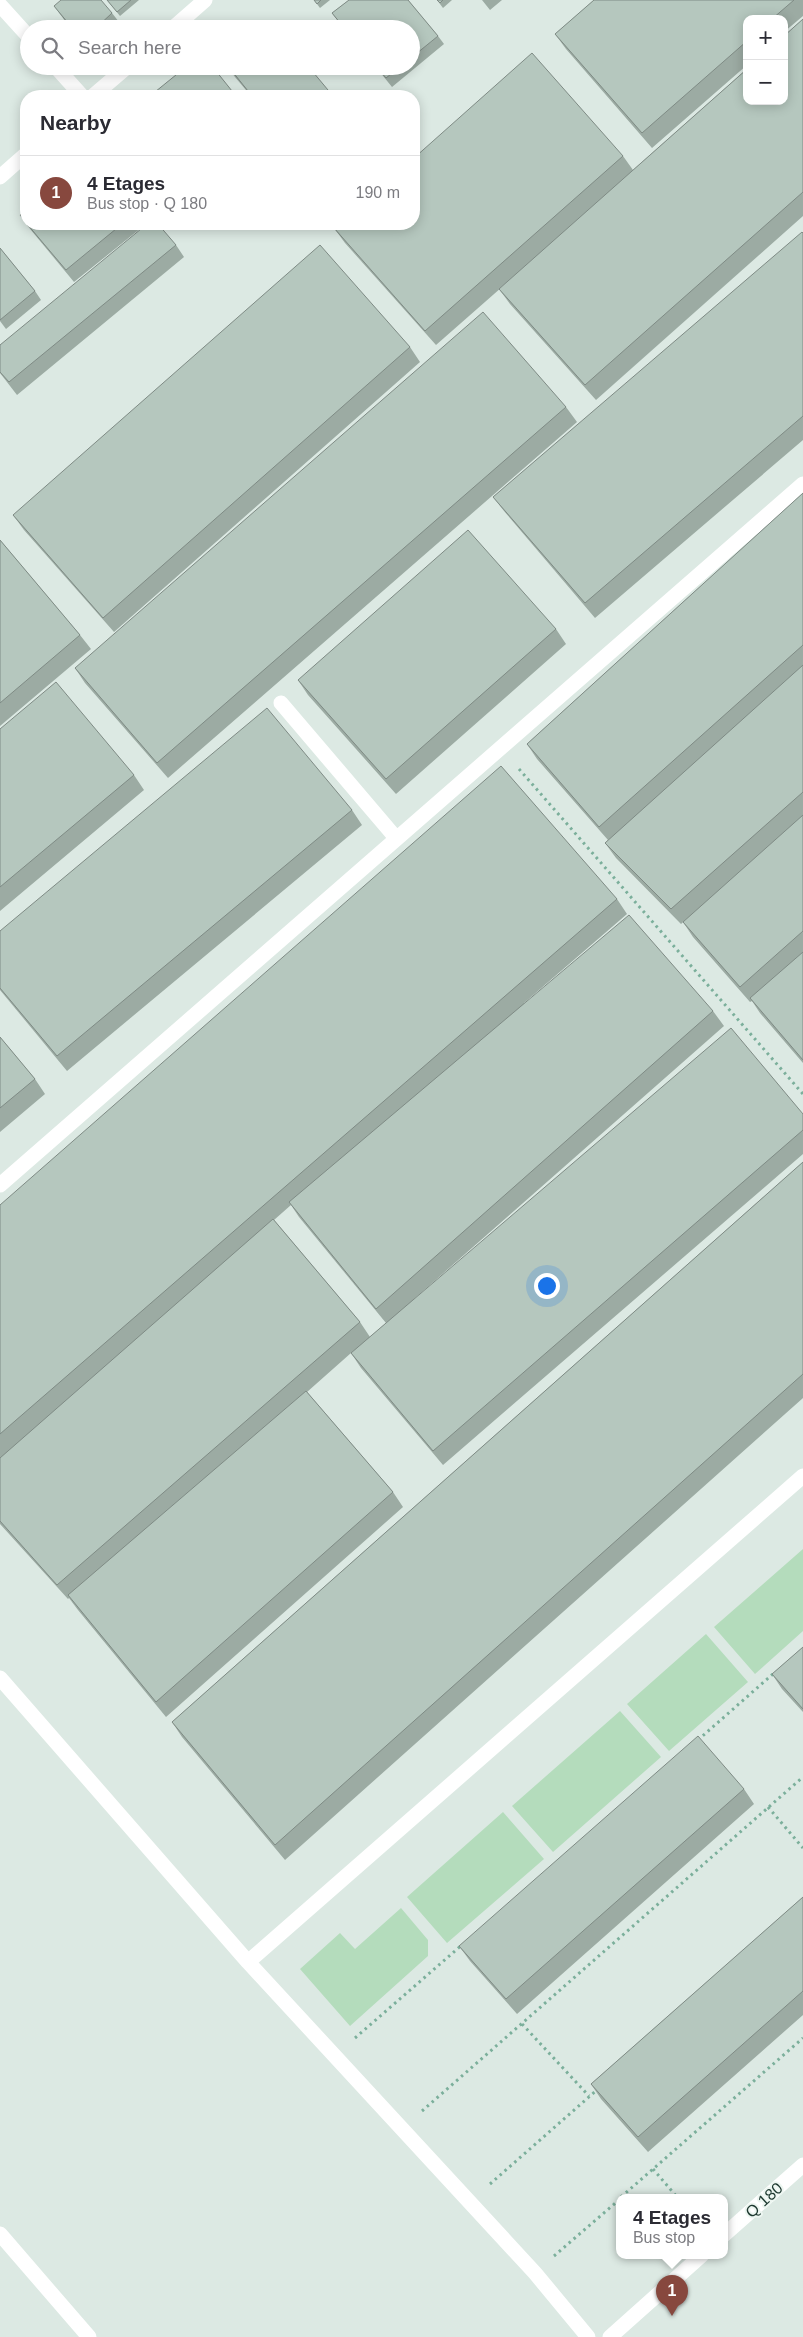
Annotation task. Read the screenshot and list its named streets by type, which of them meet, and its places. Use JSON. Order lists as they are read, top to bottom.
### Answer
{
  "streets": {
    "street": ["Q 180"]
  },
  "page": {
    "map_buttons": ["+", "−"],
    "search": "Search here",
    "heading": "Nearby",
    "list": [
      {
        "mark": "1",
        "name": "4 Etages",
        "note": "Bus stop · Q 180",
        "value": "190 m"
      }
    ],
    "popup": ["4 Etages", "Bus stop"],
    "pins": "1"
  }
}
